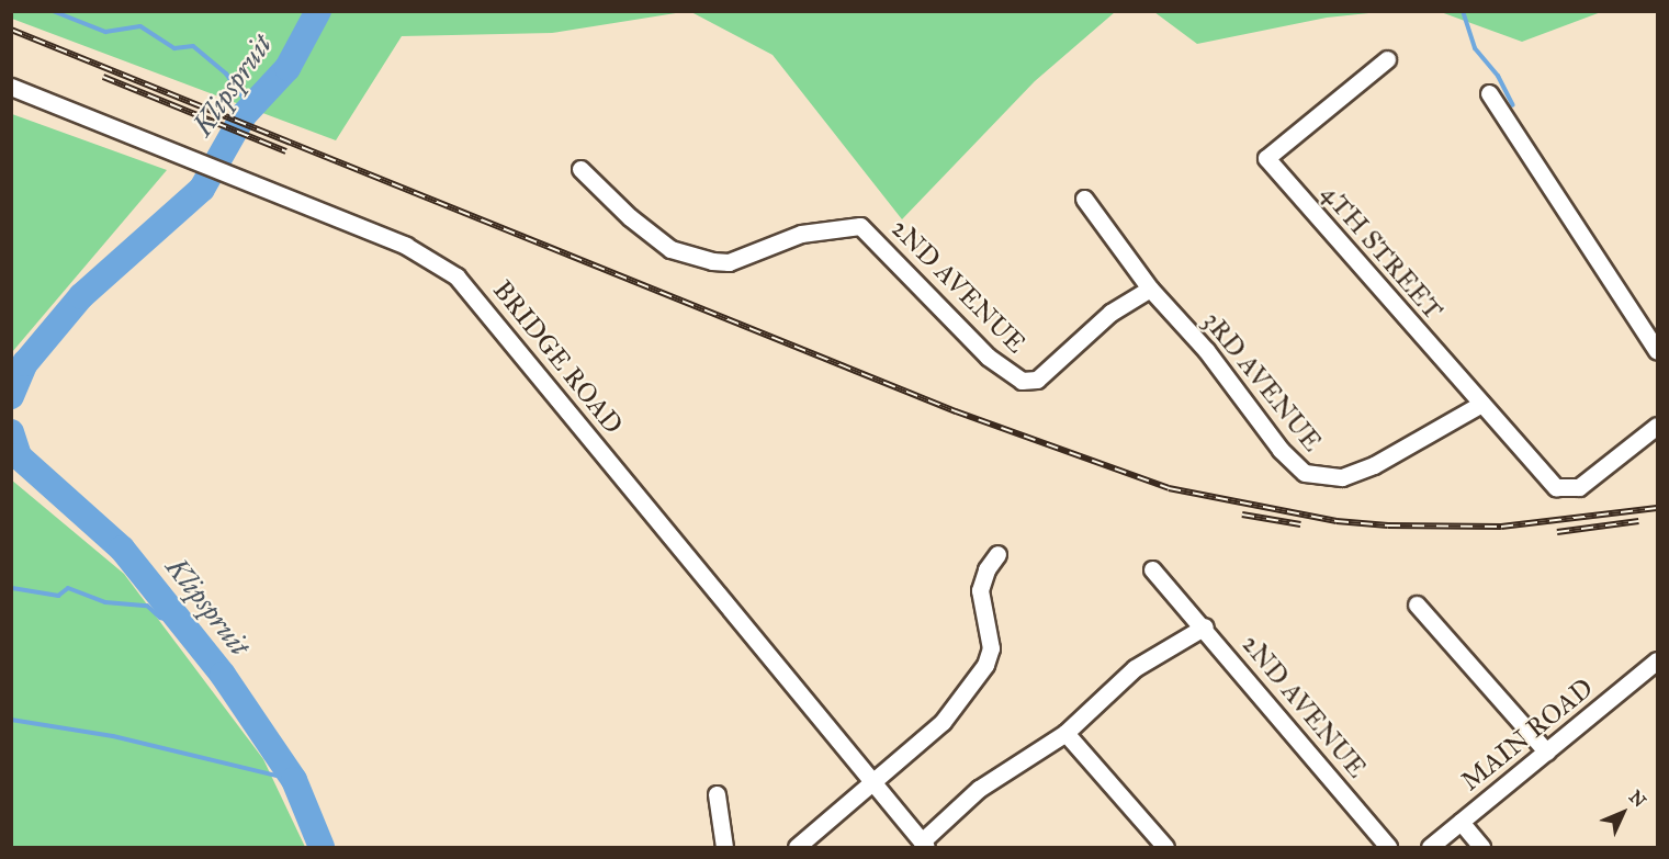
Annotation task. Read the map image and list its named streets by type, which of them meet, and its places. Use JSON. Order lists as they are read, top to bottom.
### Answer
{
  "streets": {
    "street": [
      "4TH STREET",
      "2ND AVENUE",
      "BRIDGE ROAD",
      "3RD AVENUE",
      "MAIN ROAD"
    ]
  },
  "crossings": [
    ["4TH STREET", "3RD AVENUE"],
    ["2ND AVENUE", "3RD AVENUE"]
  ],
  "water": ["Klipspruit"],
  "north": "top right"
}
